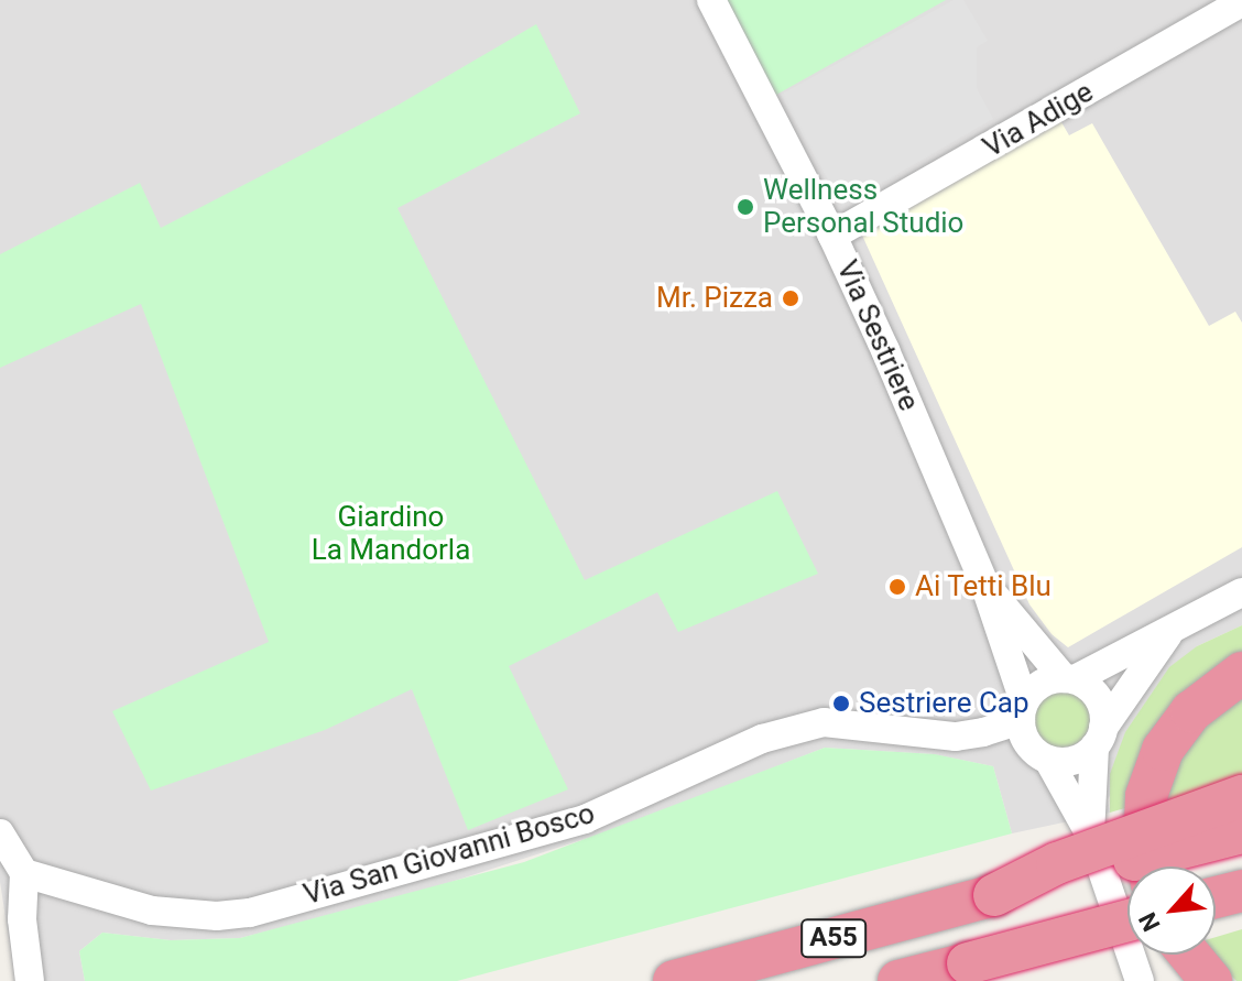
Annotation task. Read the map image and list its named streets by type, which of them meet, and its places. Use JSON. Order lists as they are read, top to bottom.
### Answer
{
  "streets": {
    "highway": ["A55"],
    "street": ["Via Adige", "Via Sestriere", "Via San Giovanni Bosco"]
  },
  "crossings": [
    ["Via Adige", "Via Sestriere"],
    ["Via Sestriere", "Via San Giovanni Bosco"]
  ],
  "parks": ["Giardino La Mandorla"],
  "places": [
    "Wellness Personal Studio",
    "Mr. Pizza",
    "Ai Tetti Blu",
    "Sestriere Cap"
  ],
  "north": "bottom left"
}
